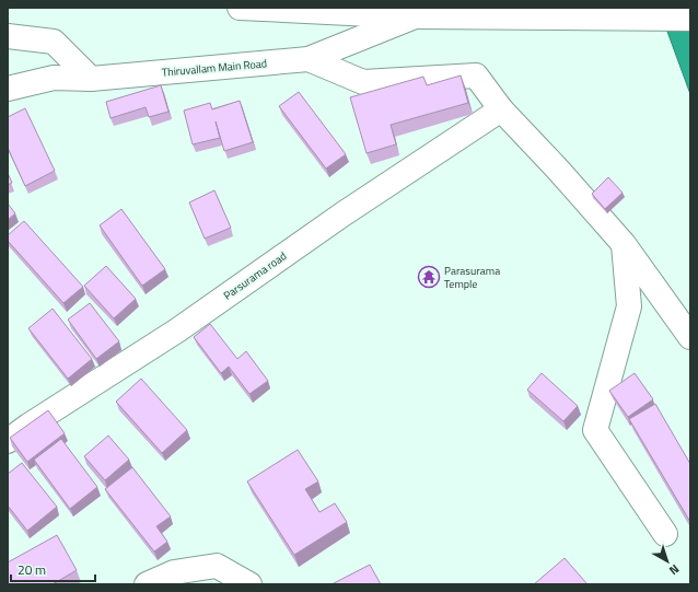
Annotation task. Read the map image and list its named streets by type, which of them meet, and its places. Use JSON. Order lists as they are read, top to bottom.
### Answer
{
  "streets": {
    "main road": ["Thiruvallam Main Road", "Parsurama road"]
  },
  "places": {
    "temple": ["Parasurama Temple"]
  },
  "scale_bar": "20 m",
  "north": "bottom right"
}
